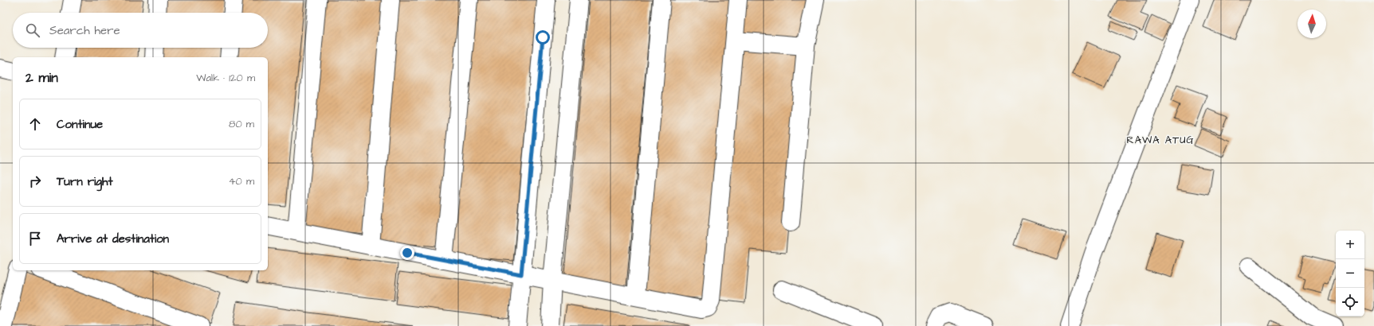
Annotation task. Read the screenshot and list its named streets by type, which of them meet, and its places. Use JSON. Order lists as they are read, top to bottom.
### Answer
{
  "districts": ["RAWA ATUG"],
  "north": "top",
  "page": {
    "search": "Search here",
    "heading": ["2 min", "Walk · 120 m"],
    "list": [
      ["Continue", "80 m"],
      ["Turn right", "40 m"],
      "Arrive at destination"
    ],
    "map_buttons": ["+", "−"]
  }
}
